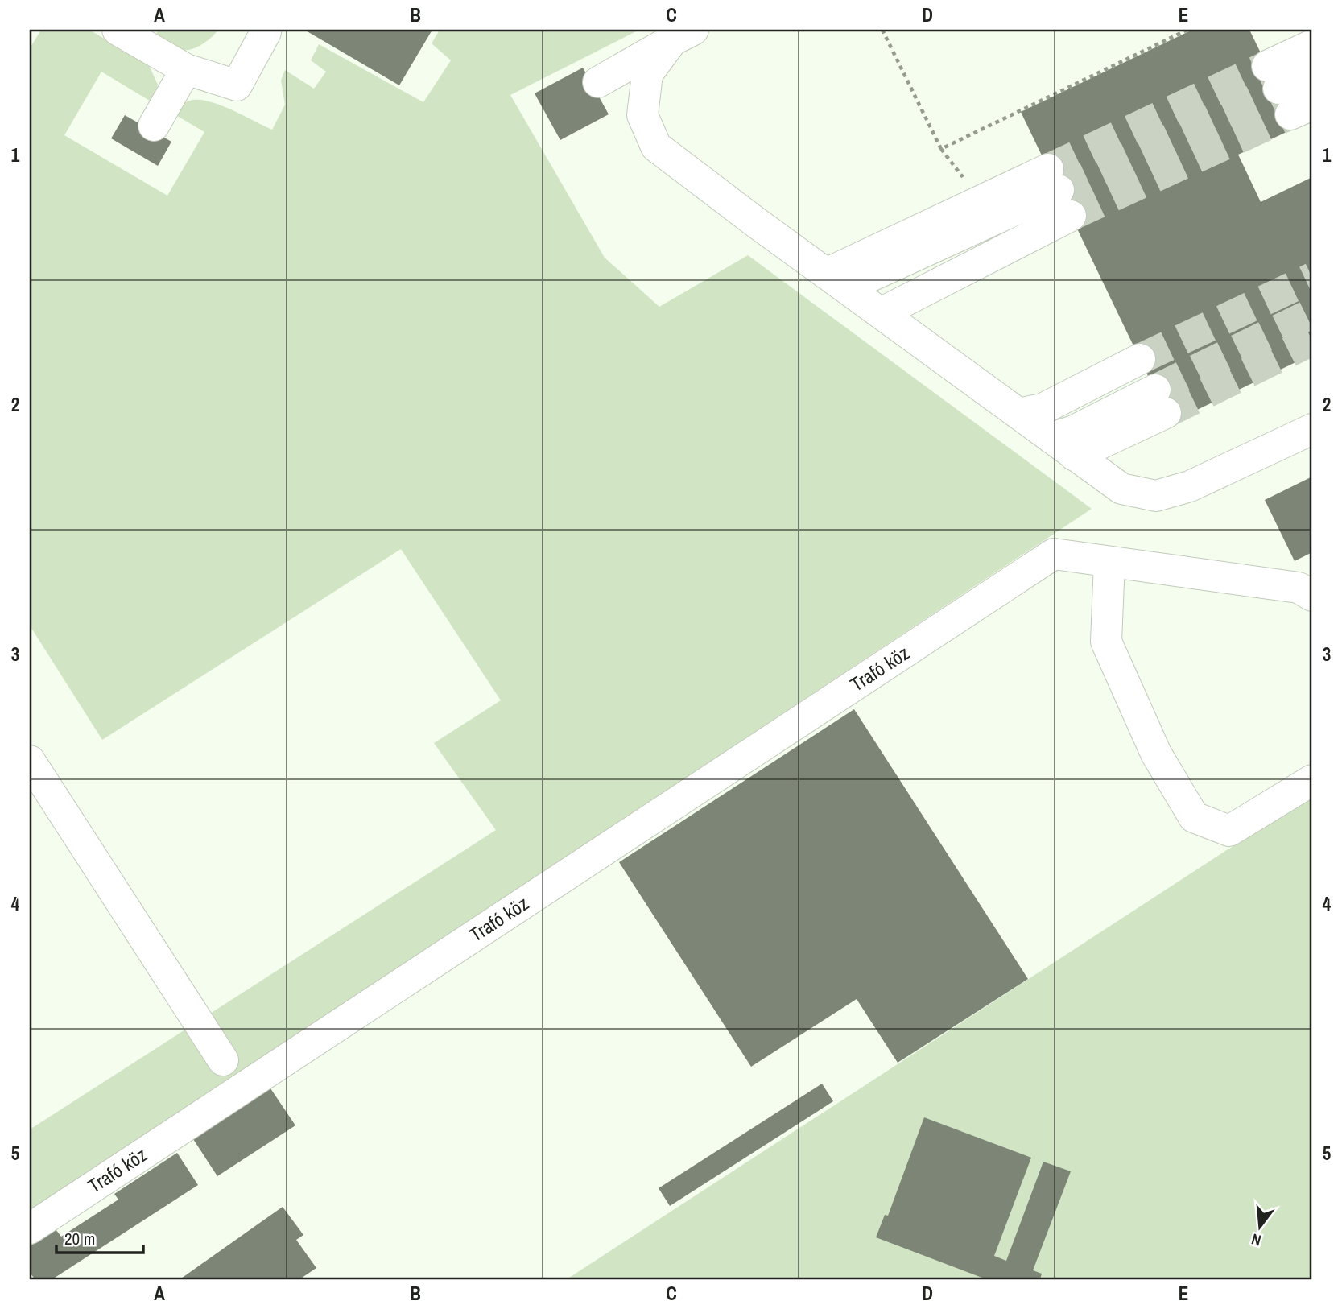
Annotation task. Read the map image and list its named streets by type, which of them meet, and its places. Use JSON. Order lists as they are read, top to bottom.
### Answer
{
  "streets": {
    "street": ["Trafó köz"]
  },
  "scale_bar": "20 m",
  "north": "bottom",
  "grid": {
    "columns": [
      "A",
      "B",
      "C",
      "D",
      "E"
    ],
    "rows": [
      "1",
      "2",
      "3",
      "4",
      "5"
    ]
  }
}
